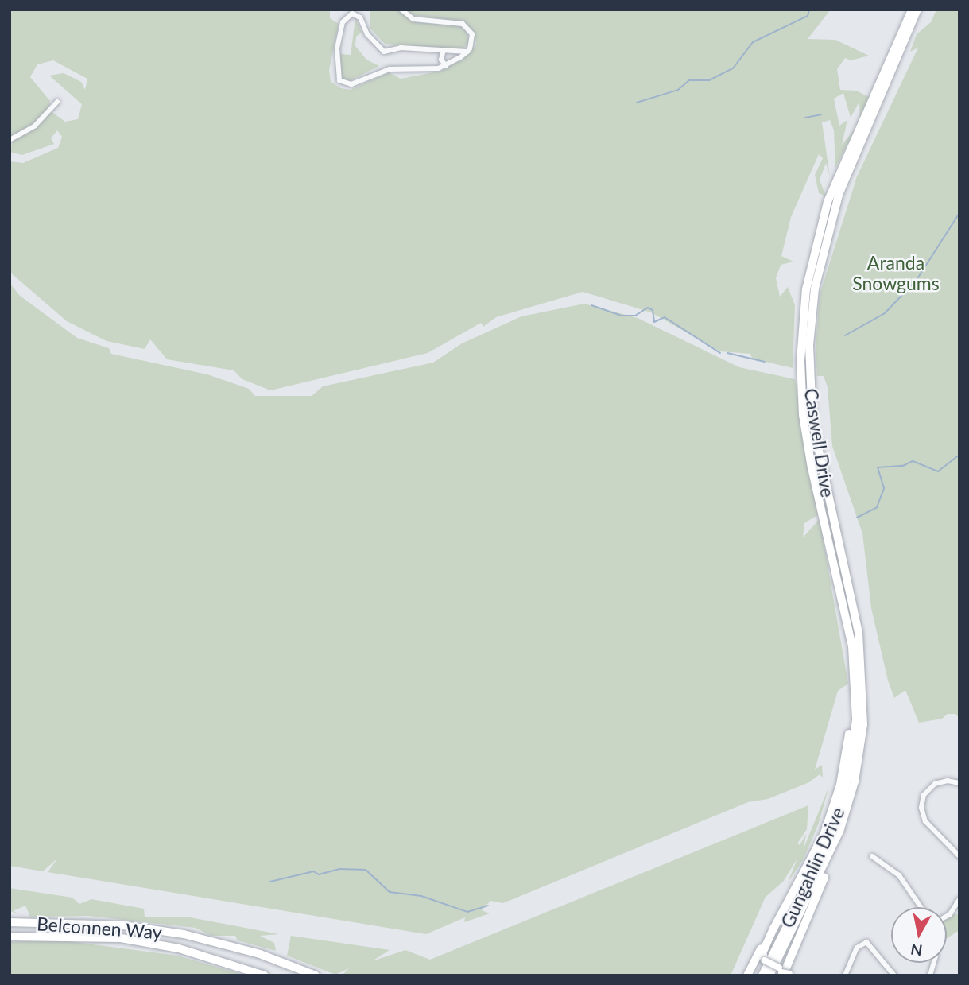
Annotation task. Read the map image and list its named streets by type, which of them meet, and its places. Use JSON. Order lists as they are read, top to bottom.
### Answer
{
  "streets": {
    "highway": ["Caswell Drive", "Gungahlin Drive"],
    "main road": ["Belconnen Way"]
  },
  "crossings": [
    ["Caswell Drive", "Gungahlin Drive"]
  ],
  "parks": ["Aranda Snowgums"],
  "north": "bottom"
}
